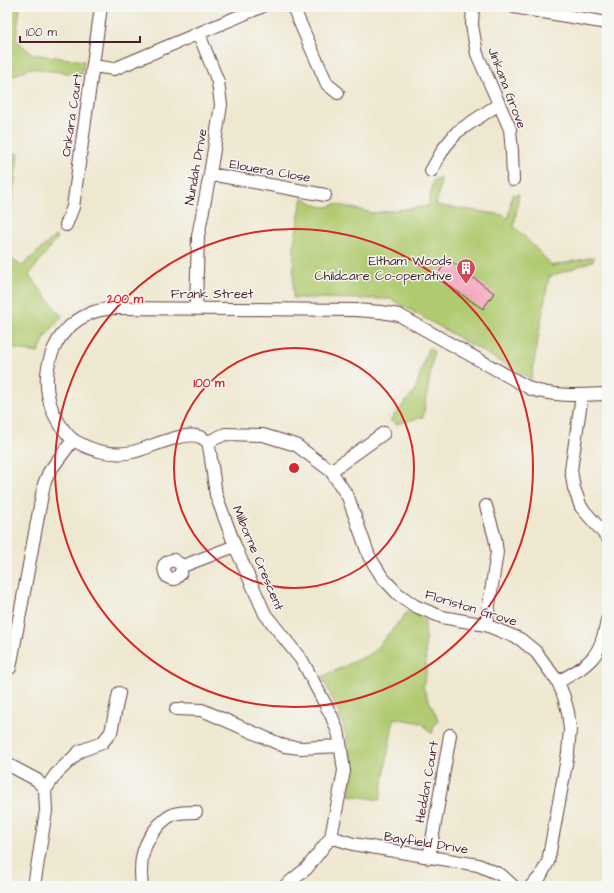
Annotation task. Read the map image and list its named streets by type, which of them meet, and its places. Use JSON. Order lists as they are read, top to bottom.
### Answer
{
  "streets": {
    "street": [
      "Jinkana Grove",
      "Onkara Court",
      "Nundah Drive",
      "Elouera Close",
      "Frank Street",
      "Milborne Crescent",
      "Floriston Grove",
      "Heddon Court",
      "Bayfield Drive"
    ]
  },
  "crossings": [
    ["Nundah Drive", "Elouera Close"],
    ["Nundah Drive", "Frank Street"],
    ["Frank Street", "Milborne Crescent"],
    ["Frank Street", "Floriston Grove"],
    ["Milborne Crescent", "Floriston Grove"],
    ["Milborne Crescent", "Bayfield Drive"],
    ["Heddon Court", "Bayfield Drive"]
  ],
  "places": {
    "building": ["Eltham Woods Childcare Co-operative"]
  },
  "scale_bar": "100 m",
  "rings": ["200 m", "100 m"]
}
